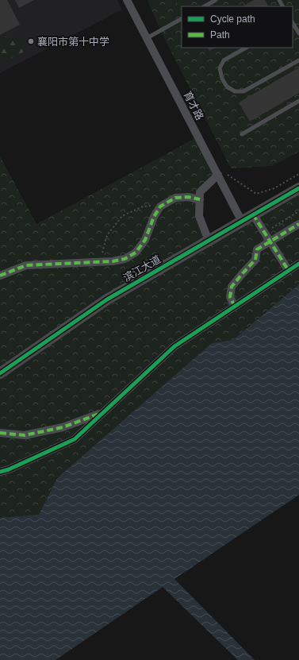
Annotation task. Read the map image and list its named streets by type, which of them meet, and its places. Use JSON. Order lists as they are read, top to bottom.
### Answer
{
  "streets": {
    "street": ["育才路", "滨江大道"]
  },
  "crossings": [
    ["育才路", "滨江大道"]
  ],
  "places": ["襄阳市第十中学"],
  "legend": ["Cycle path", "Path"]
}
